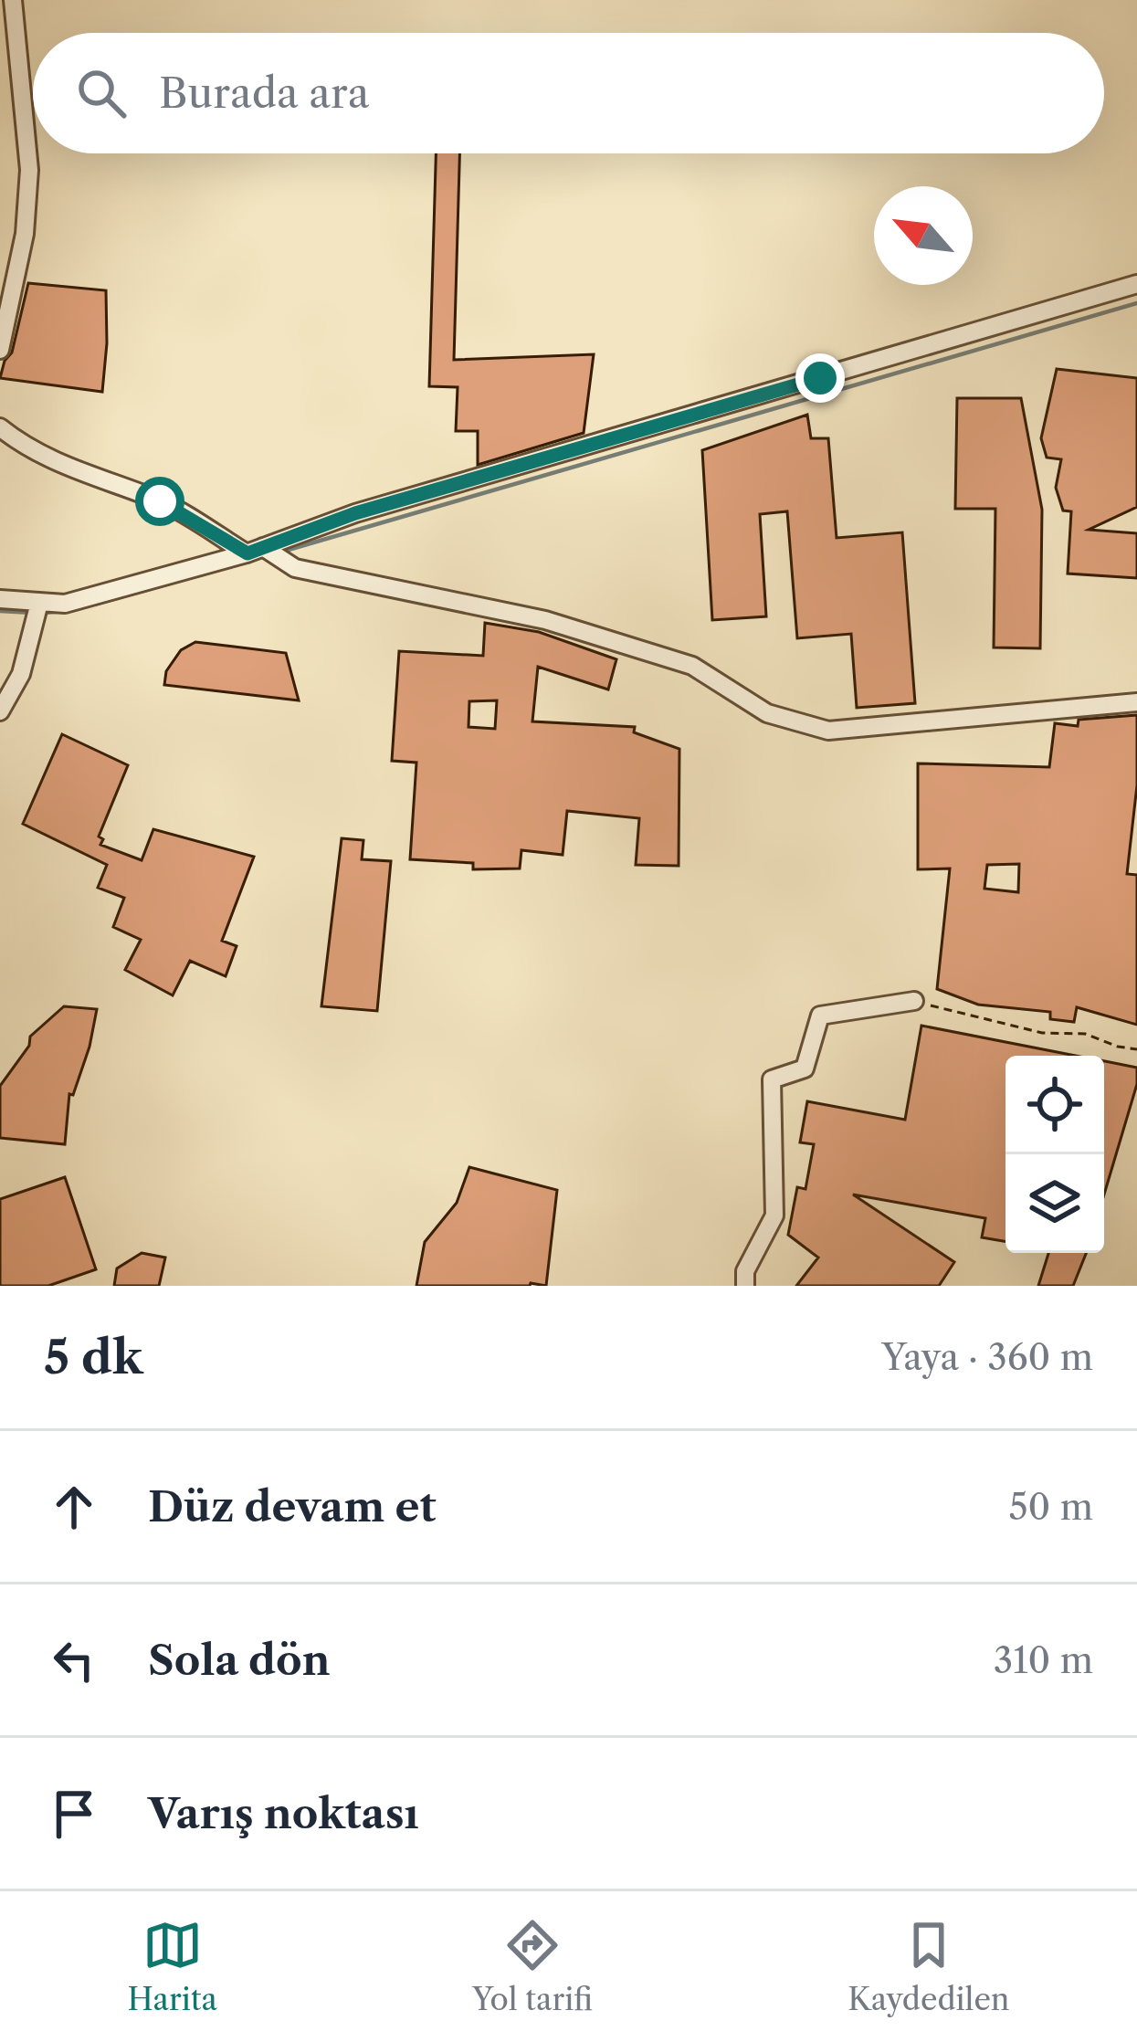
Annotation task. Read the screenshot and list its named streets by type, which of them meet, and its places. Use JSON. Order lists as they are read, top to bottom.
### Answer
{
  "north": "top left",
  "page": {
    "search": "Burada ara",
    "heading": ["5 dk", "Yaya · 360 m"],
    "list": [
      ["Düz devam et", "50 m"],
      ["Sola dön", "310 m"],
      "Varış noktası"
    ],
    "nav": ["Harita", "Yol tarifi", "Kaydedilen"]
  }
}
